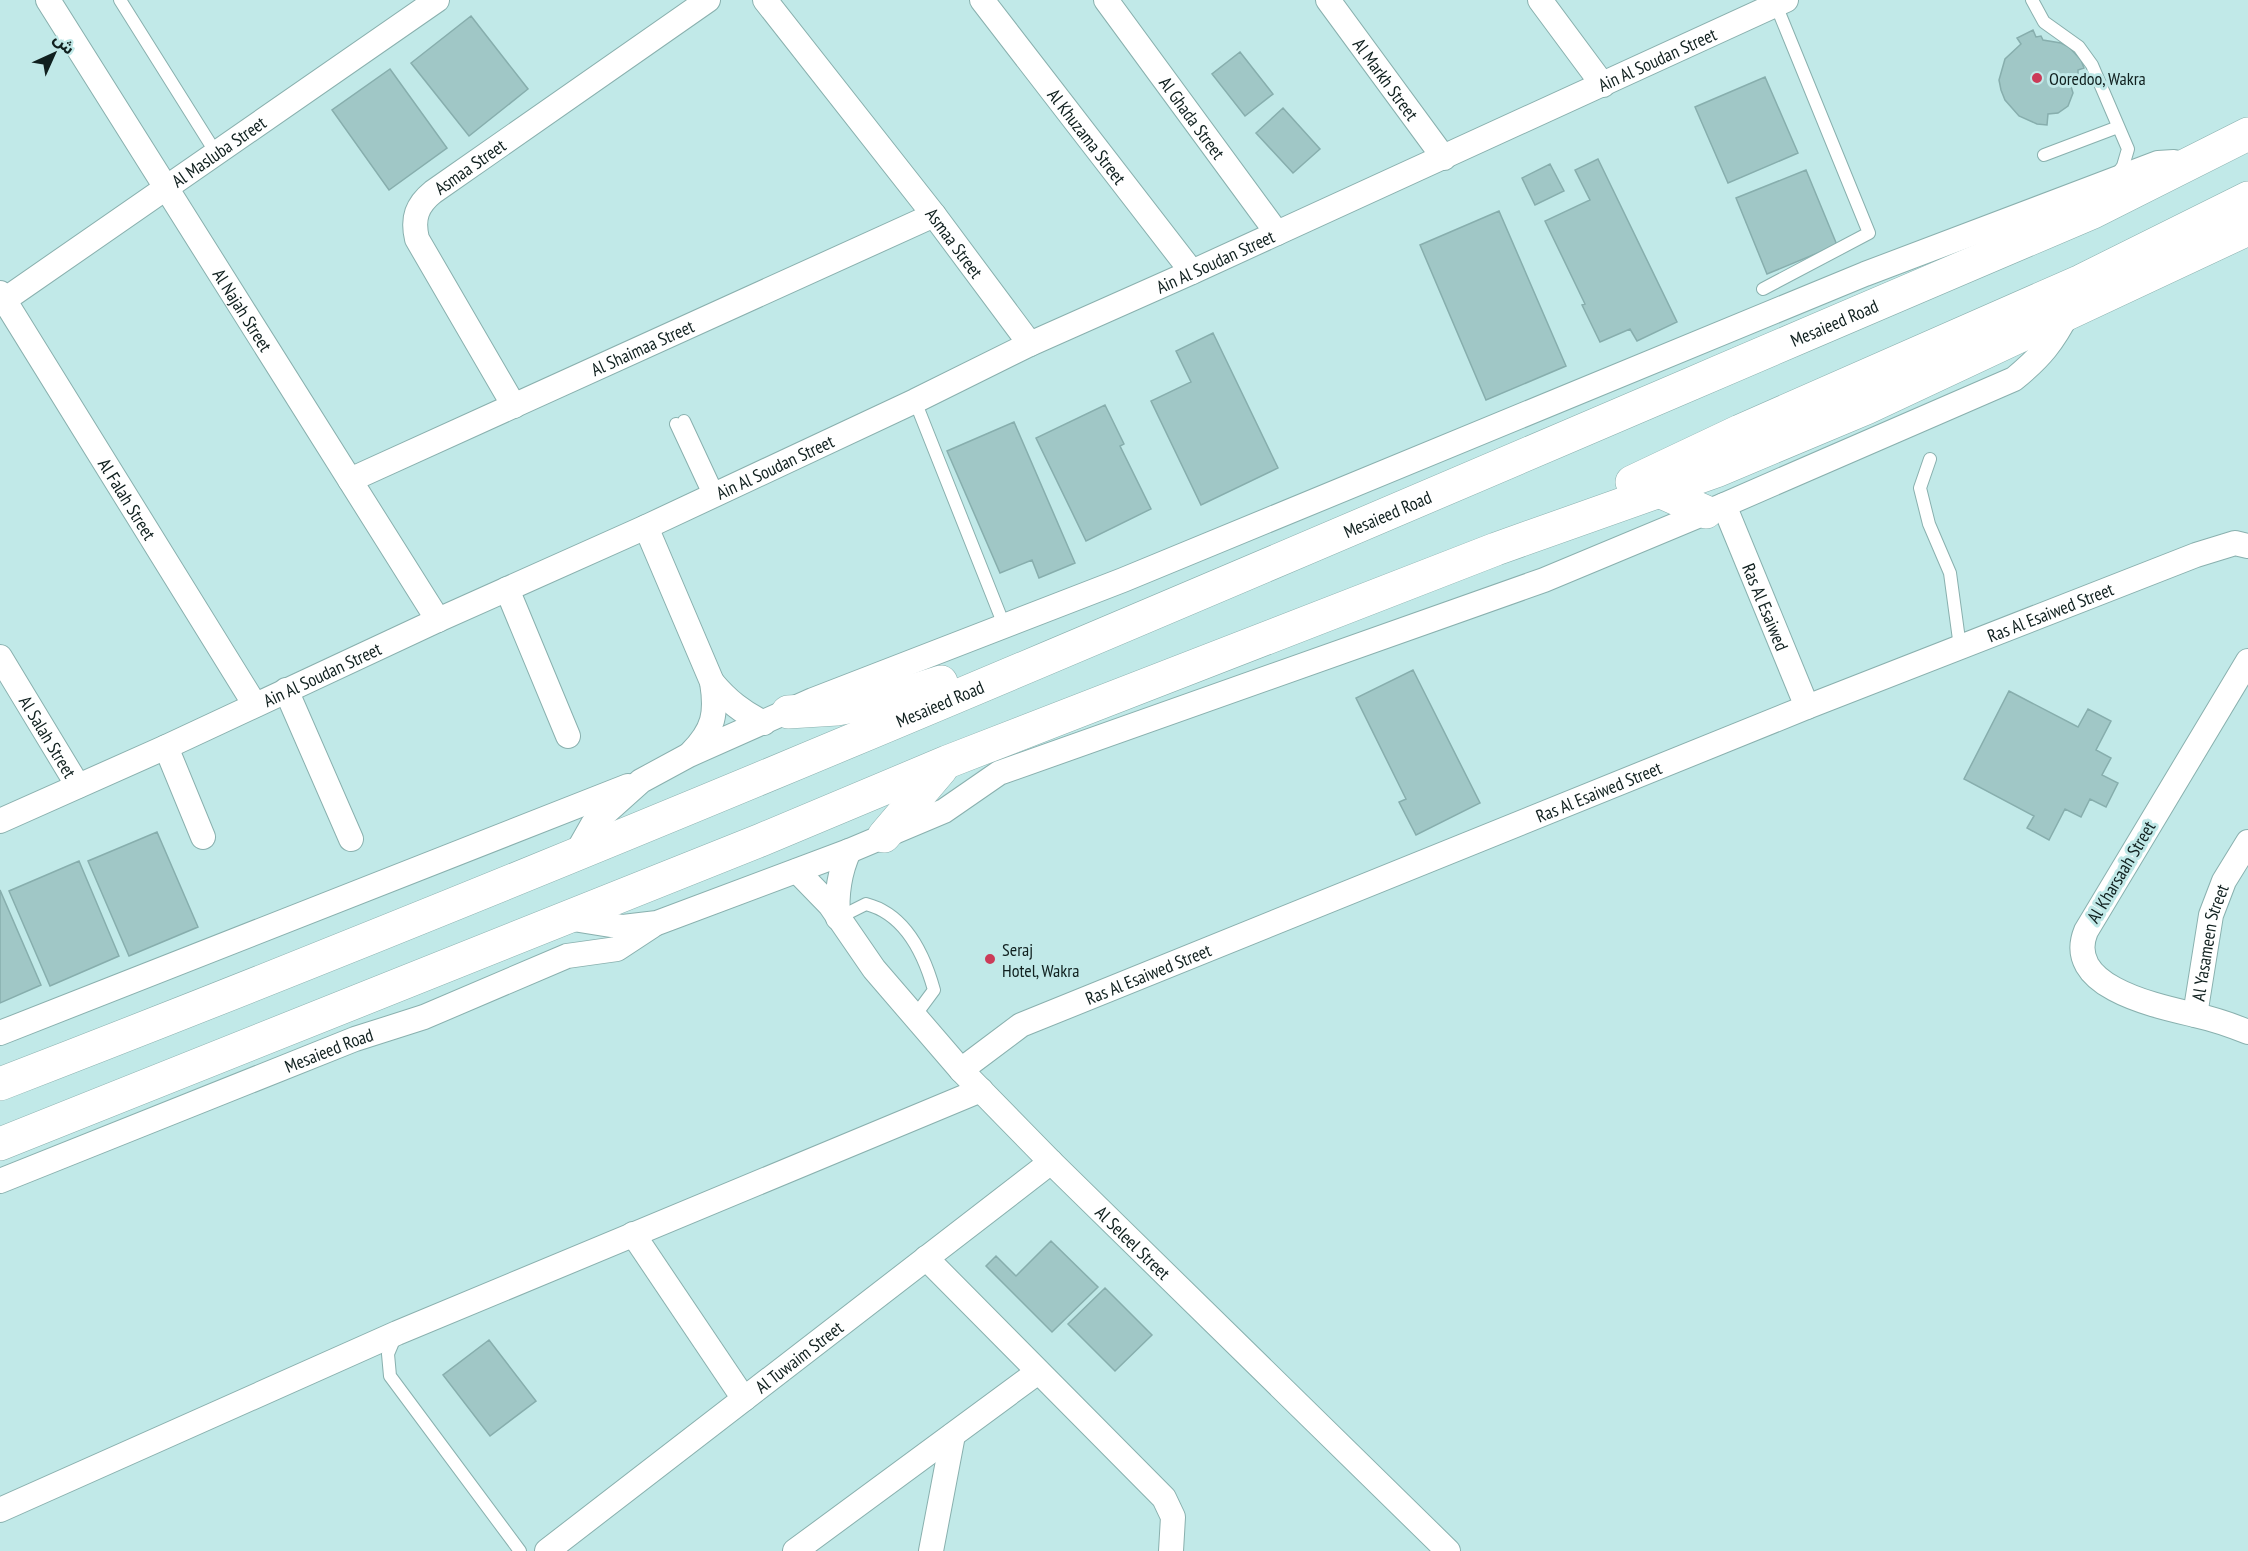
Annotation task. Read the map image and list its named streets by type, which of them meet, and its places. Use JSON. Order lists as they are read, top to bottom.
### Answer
{
  "streets": {
    "highway": ["Mesaieed Road"],
    "street": [
      "Ain Al Soudan Street",
      "Al Markh Street",
      "Al Ghada Street",
      "Al Khuzama Street",
      "Al Masluba Street",
      "Asmaa Street",
      "Al Najah Street",
      "Al Shaimaa Street",
      "Al Falah Street",
      "Ras Al Esaiwed",
      "Ras Al Esaiwed Street",
      "Al Salah Street",
      "Al Kharsaah Street",
      "Al Yasameen Street",
      "Al Seleel Street",
      "Al Tuwaim Street"
    ]
  },
  "crossings": [
    ["Ain Al Soudan Street", "Al Markh Street"],
    ["Ain Al Soudan Street", "Al Ghada Street"],
    ["Ain Al Soudan Street", "Al Khuzama Street"],
    ["Ain Al Soudan Street", "Asmaa Street"],
    ["Ain Al Soudan Street", "Al Najah Street"],
    ["Ain Al Soudan Street", "Al Falah Street"],
    ["Ain Al Soudan Street", "Al Salah Street"],
    ["Al Masluba Street", "Al Najah Street"],
    ["Al Masluba Street", "Al Falah Street"],
    ["Asmaa Street", "Al Shaimaa Street"],
    ["Al Najah Street", "Al Shaimaa Street"],
    ["Mesaieed Road", "Ras Al Esaiwed"],
    ["Mesaieed Road", "Al Seleel Street"],
    ["Ras Al Esaiwed", "Ras Al Esaiwed Street"],
    ["Ras Al Esaiwed Street", "Al Seleel Street"],
    ["Al Kharsaah Street", "Al Yasameen Street"],
    ["Al Seleel Street", "Al Tuwaim Street"]
  ],
  "places": ["Ooredoo, Wakra", "Seraj Hotel, Wakra"],
  "north": "top right"
}
